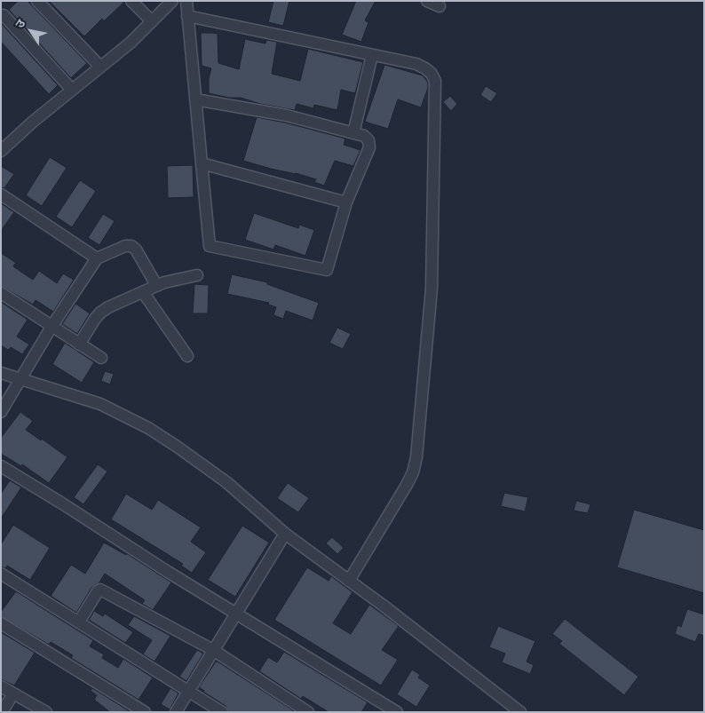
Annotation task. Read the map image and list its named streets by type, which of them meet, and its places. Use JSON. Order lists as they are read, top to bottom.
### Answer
{
  "north": "top left"
}
